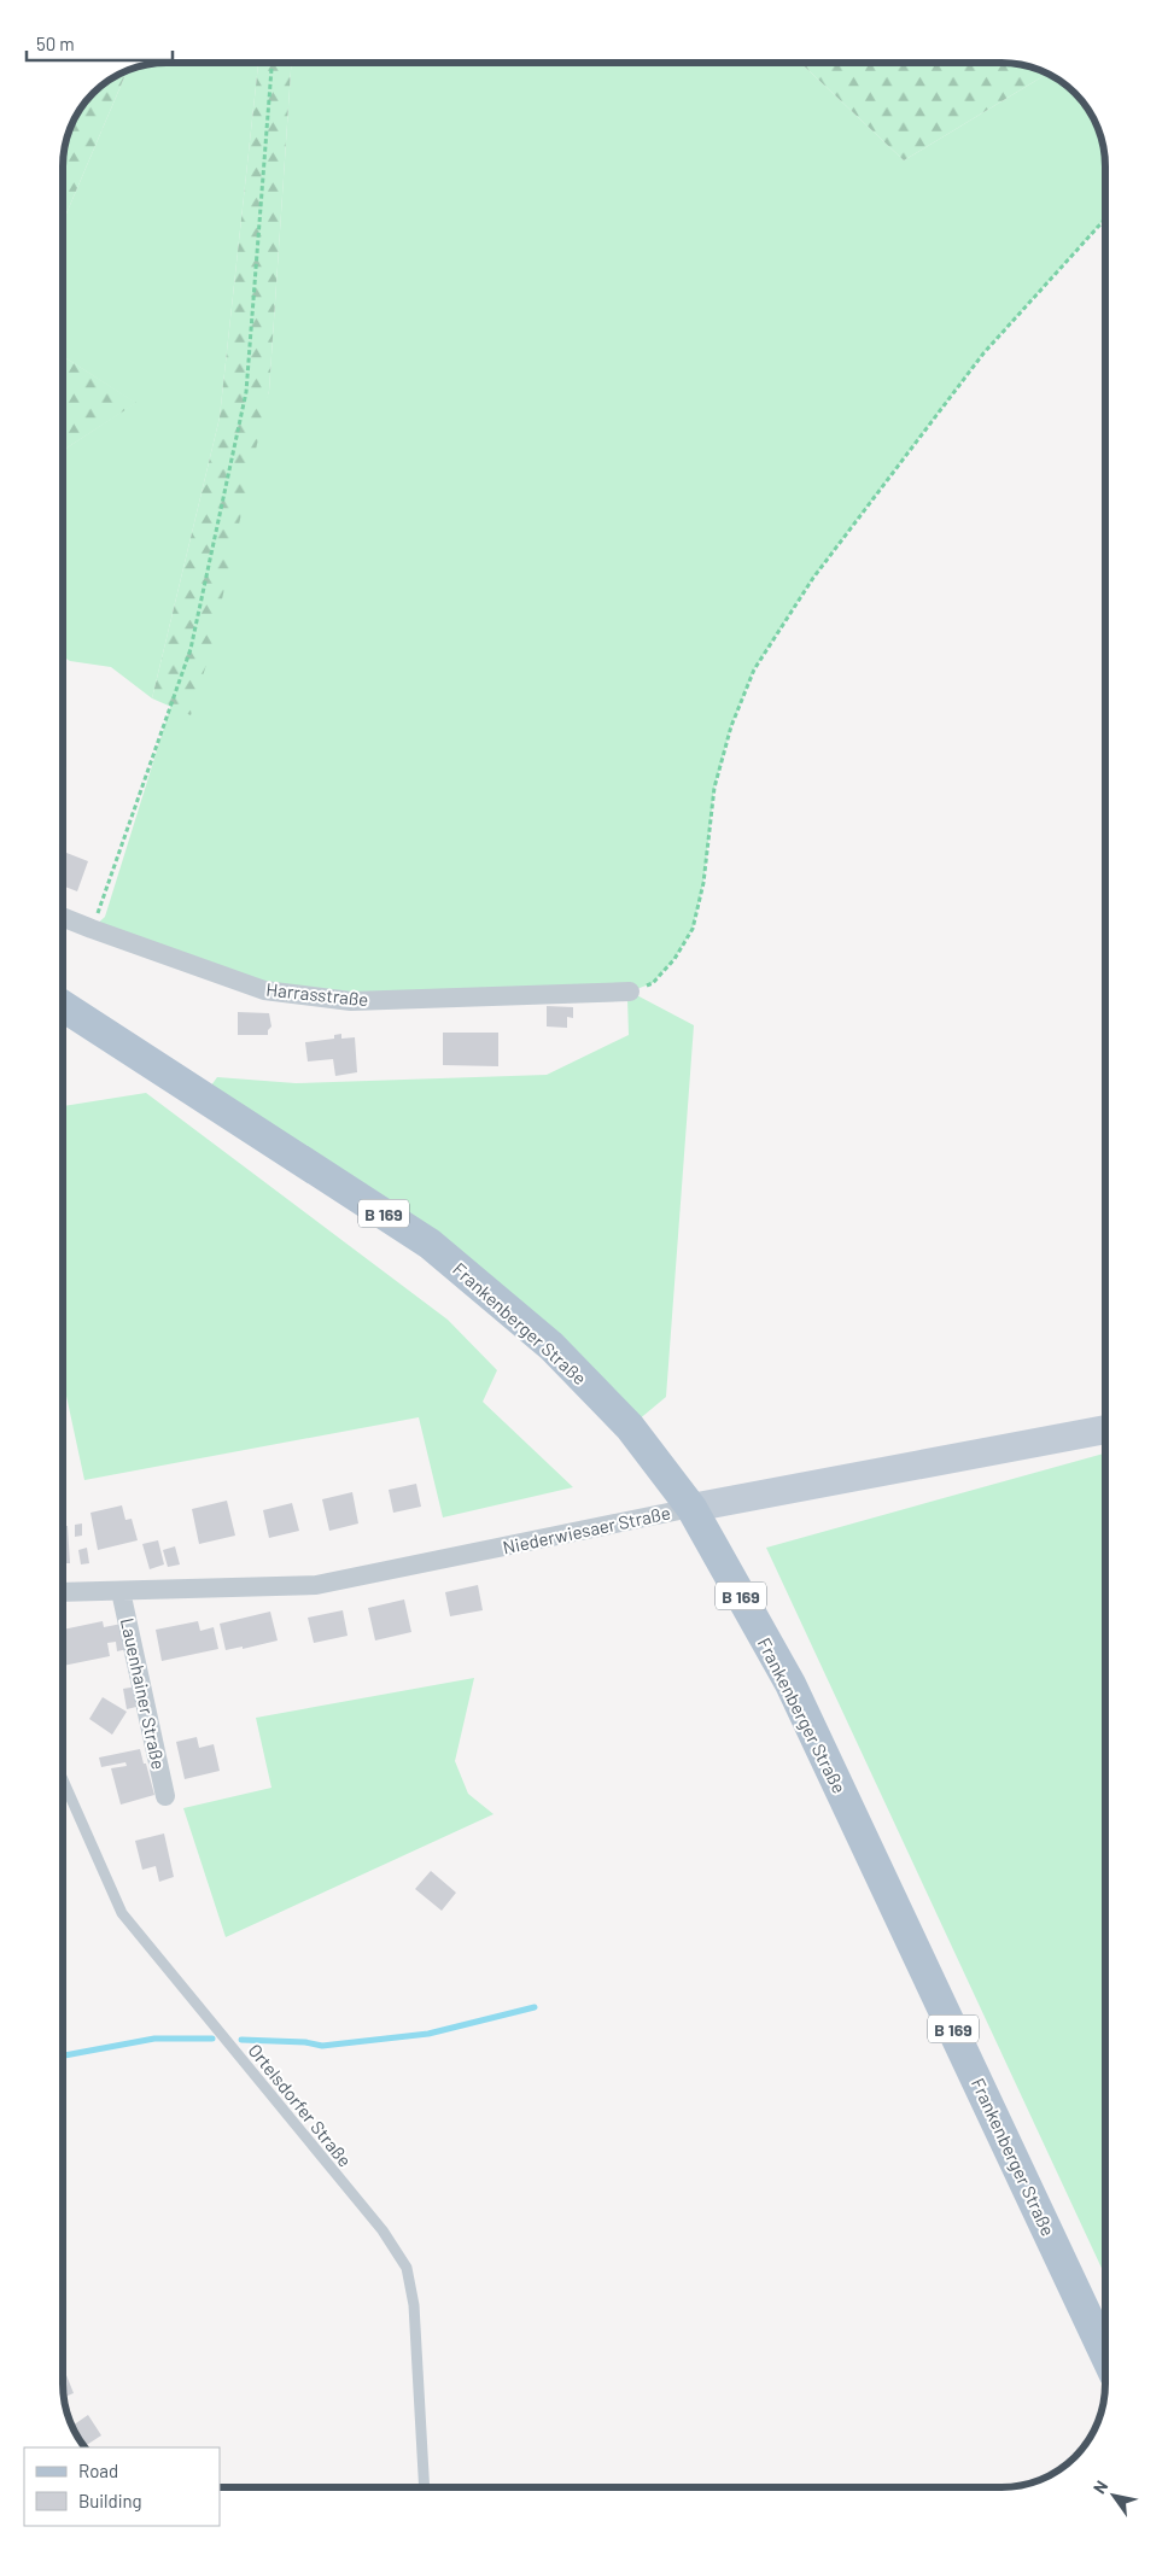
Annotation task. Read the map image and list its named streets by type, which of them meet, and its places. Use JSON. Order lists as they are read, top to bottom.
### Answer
{
  "streets": {
    "main road": ["B 169", "Frankenberger Straße", "Niederwiesaer Straße"],
    "street": ["Harrasstraße", "Lauenhainer Straße"],
    "lane": ["Ortelsdorfer Straße"]
  },
  "crossings": [
    ["Frankenberger Straße", "Niederwiesaer Straße"],
    ["Niederwiesaer Straße", "Lauenhainer Straße"]
  ],
  "legend": ["Road", "Building"],
  "scale_bar": "50 m",
  "north": "top left"
}
